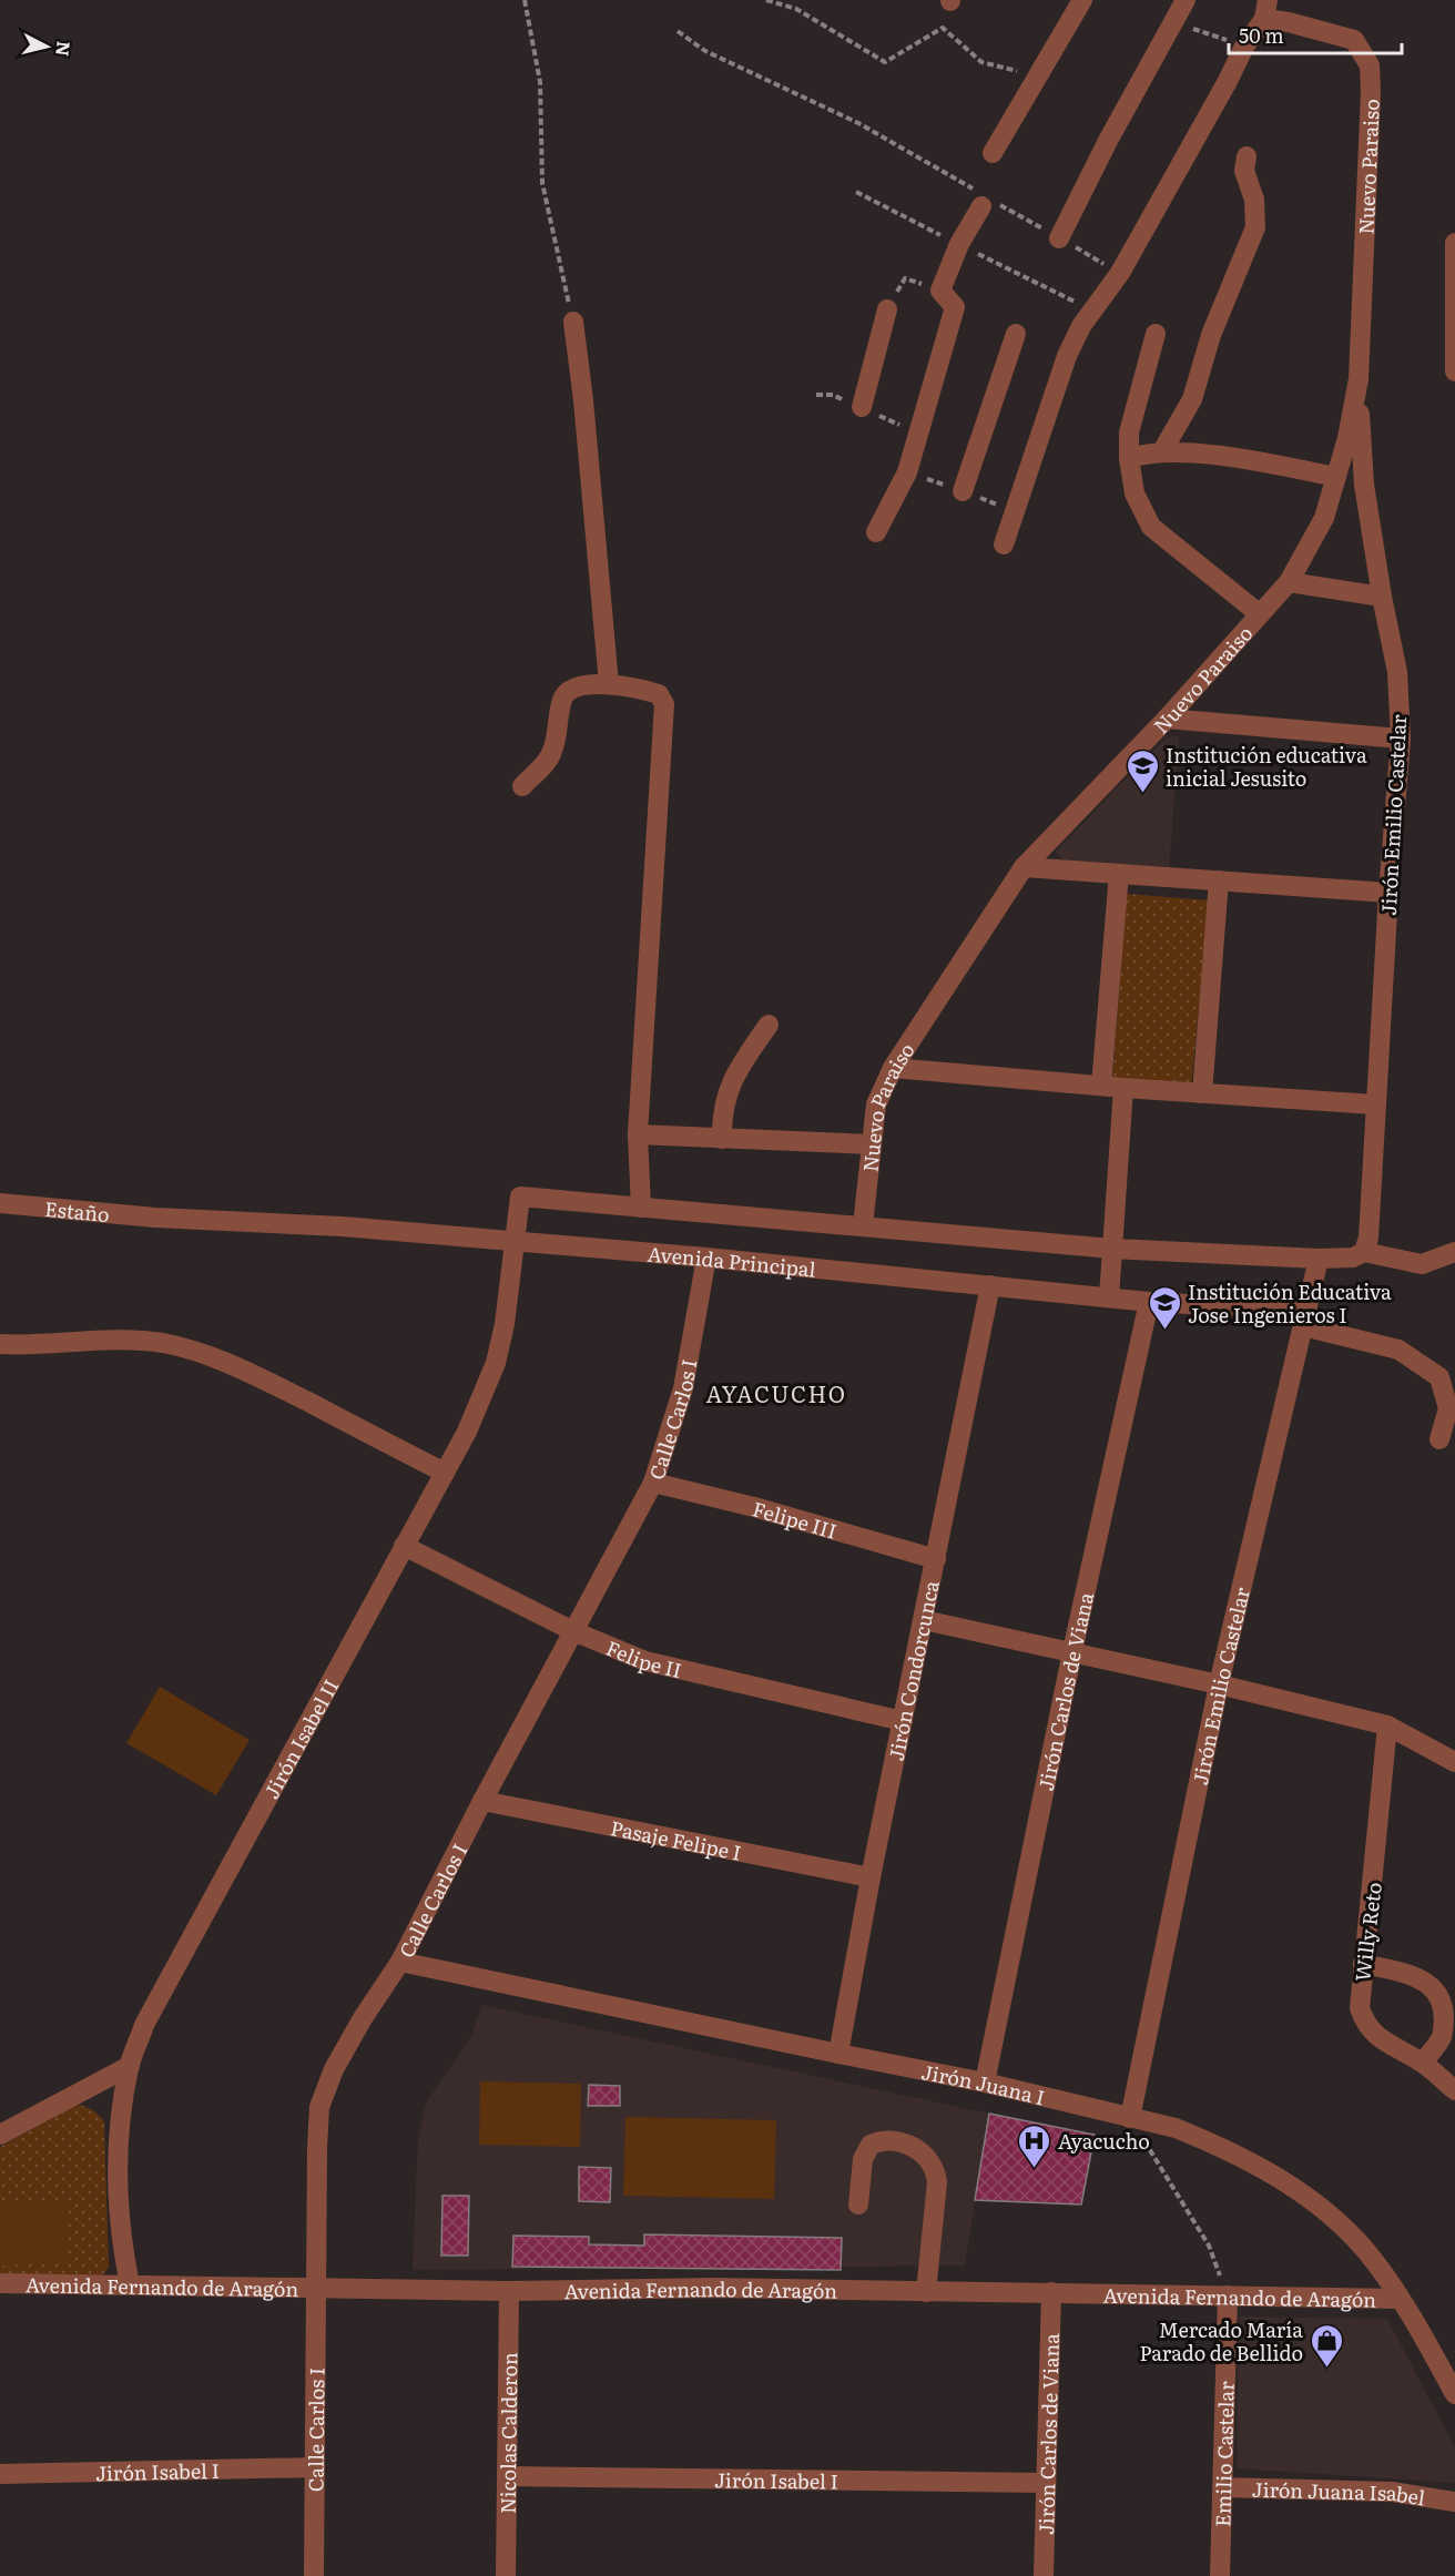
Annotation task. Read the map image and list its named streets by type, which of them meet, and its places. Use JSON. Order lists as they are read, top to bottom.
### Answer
{
  "streets": {
    "street": [
      "Nuevo Paraiso",
      "Jirón Emilio Castelar",
      "Estaño",
      "Avenida Principal",
      "Calle Carlos I",
      "Felipe III",
      "Felipe II",
      "Jirón Condorcunca",
      "Jirón Carlos de Viana",
      "Jirón Isabel II",
      "Pasaje Felipe I",
      "Willy Reto",
      "Jirón Juana I",
      "Avenida Fernando de Aragón",
      "Nicolas Calderon",
      "Emilio Castelar",
      "Jirón Isabel I",
      "Jirón Juana Isabel"
    ]
  },
  "crossings": [
    ["Nuevo Paraiso", "Jirón Emilio Castelar"],
    ["Jirón Emilio Castelar", "Avenida Principal"],
    ["Jirón Emilio Castelar", "Jirón Juana I"],
    ["Estaño", "Avenida Principal"],
    ["Avenida Principal", "Calle Carlos I"],
    ["Avenida Principal", "Jirón Condorcunca"],
    ["Avenida Principal", "Jirón Carlos de Viana"],
    ["Avenida Principal", "Jirón Isabel II"],
    ["Calle Carlos I", "Felipe III"],
    ["Calle Carlos I", "Felipe II"],
    ["Calle Carlos I", "Pasaje Felipe I"],
    ["Calle Carlos I", "Jirón Juana I"],
    ["Calle Carlos I", "Avenida Fernando de Aragón"],
    ["Calle Carlos I", "Jirón Isabel I"],
    ["Felipe III", "Jirón Condorcunca"],
    ["Felipe II", "Jirón Condorcunca"],
    ["Felipe II", "Jirón Isabel II"],
    ["Jirón Condorcunca", "Pasaje Felipe I"],
    ["Jirón Condorcunca", "Jirón Juana I"],
    ["Jirón Carlos de Viana", "Jirón Juana I"],
    ["Jirón Carlos de Viana", "Avenida Fernando de Aragón"],
    ["Jirón Carlos de Viana", "Jirón Isabel I"],
    ["Jirón Isabel II", "Avenida Fernando de Aragón"],
    ["Jirón Juana I", "Avenida Fernando de Aragón"],
    ["Avenida Fernando de Aragón", "Nicolas Calderon"],
    ["Avenida Fernando de Aragón", "Emilio Castelar"],
    ["Nicolas Calderon", "Jirón Isabel I"],
    ["Emilio Castelar", "Jirón Juana Isabel"]
  ],
  "districts": ["AYACUCHO"],
  "places": {
    "school or university": ["Institución educativa inicial Jesusito", "Institución Educativa Jose Ingenieros I"],
    "hospital": ["Ayacucho"],
    "shop": ["Mercado María Parado de Bellido"]
  },
  "scale_bar": "50 m",
  "north": "right"
}
